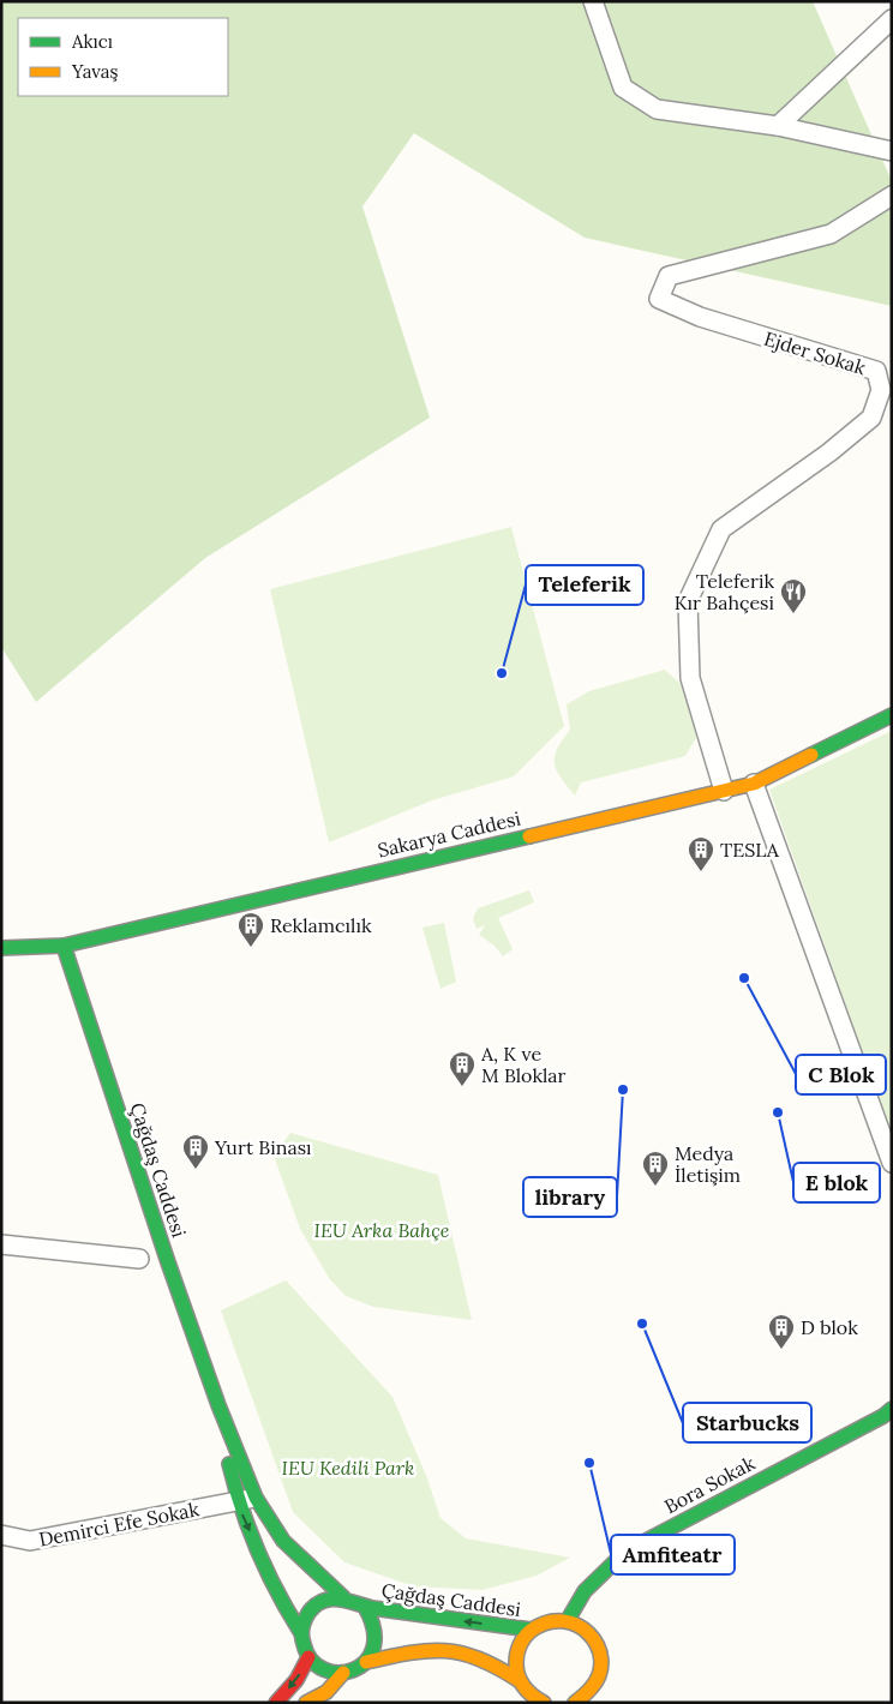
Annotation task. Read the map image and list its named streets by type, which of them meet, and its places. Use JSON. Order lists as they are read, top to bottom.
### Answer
{
  "streets": {
    "main road": ["Sakarya Caddesi", "Çağdaş Caddesi", "Bora Sokak"],
    "street": ["Ejder Sokak", "Demirci Efe Sokak"]
  },
  "crossings": [
    ["Ejder Sokak", "Sakarya Caddesi"],
    ["Sakarya Caddesi", "Çağdaş Caddesi"],
    ["Çağdaş Caddesi", "Demirci Efe Sokak"]
  ],
  "parks": ["IEU Arka Bahçe", "IEU Kedili Park"],
  "places": {
    "restaurant": ["Teleferik Kır Bahçesi"],
    "other": [
      "Teleferik",
      "C Blok",
      "library",
      "E blok",
      "Starbucks",
      "Amfiteatr"
    ],
    "building": [
      "TESLA",
      "Reklamcılık",
      "A, K ve M Bloklar",
      "Yurt Binası",
      "Medya İletişim",
      "D blok"
    ]
  },
  "legend": ["Akıcı", "Yavaş"]
}
